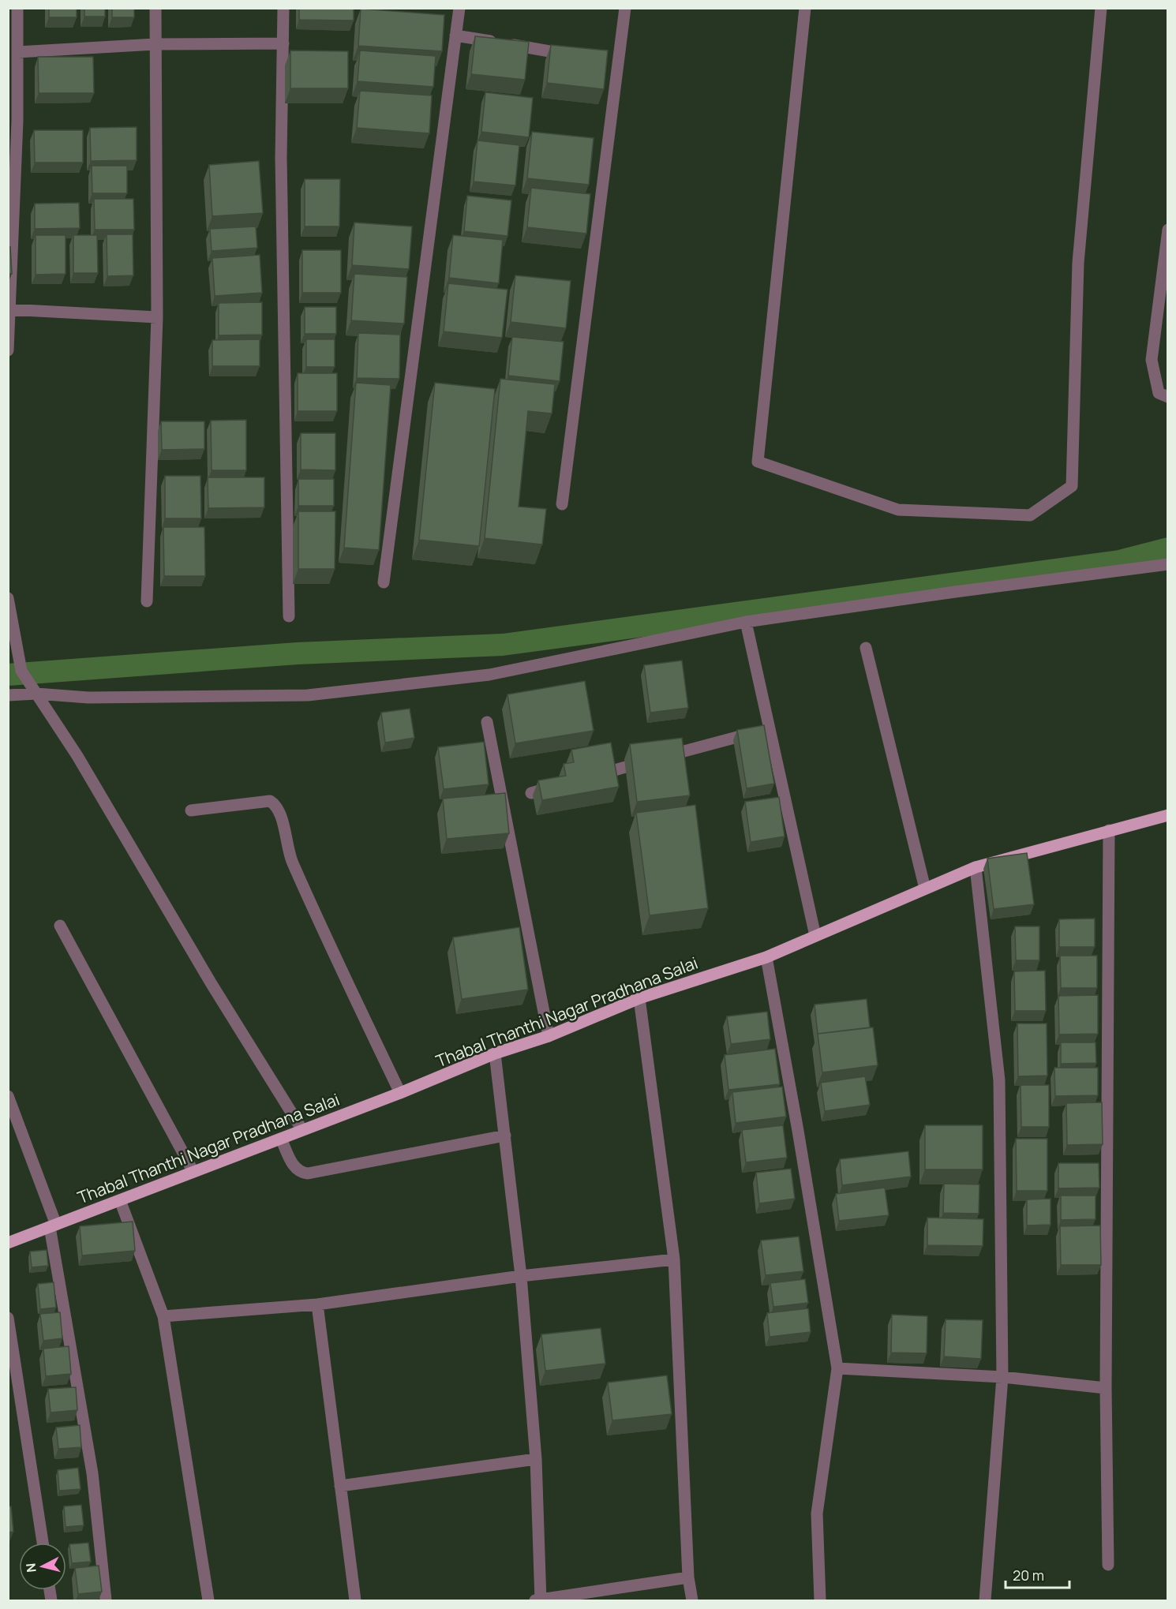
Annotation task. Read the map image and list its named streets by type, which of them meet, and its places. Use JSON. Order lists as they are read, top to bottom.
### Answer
{
  "streets": {
    "main road": ["Thabal Thanthi Nagar Pradhana Salai"]
  },
  "scale_bar": "20 m",
  "north": "left"
}
